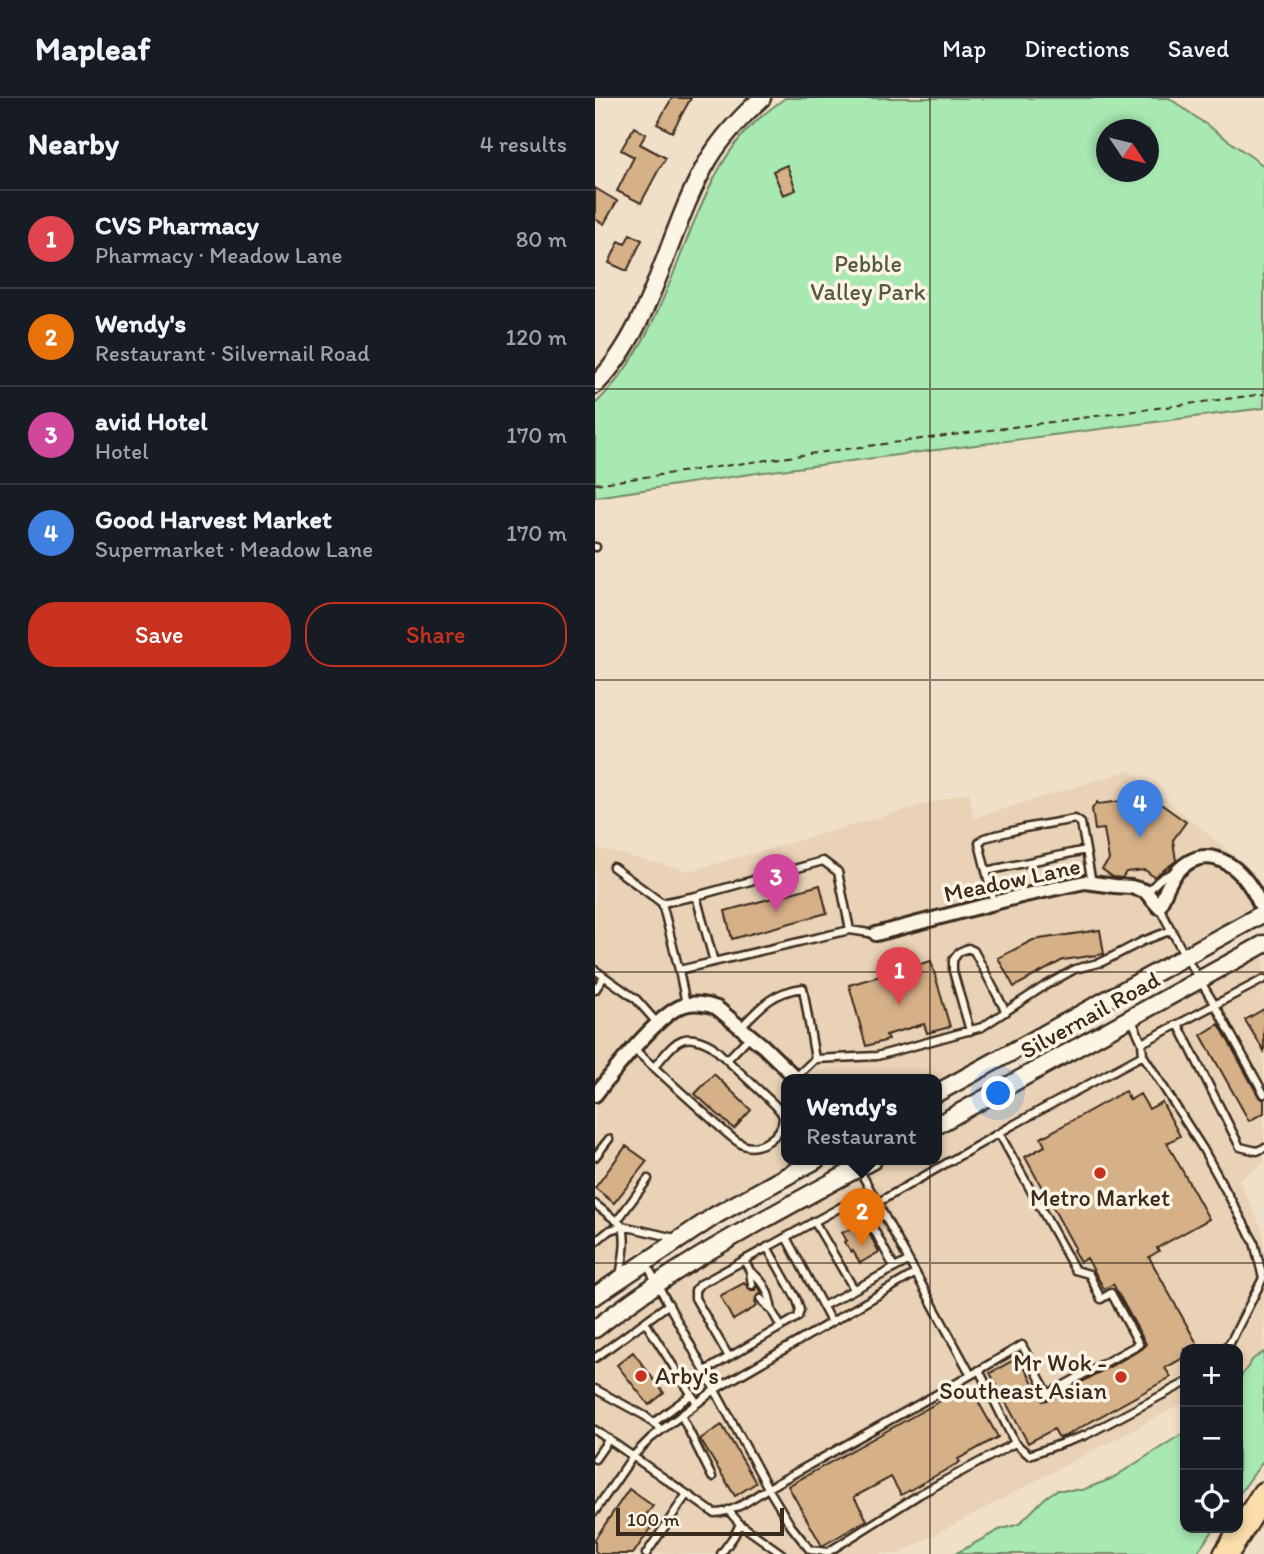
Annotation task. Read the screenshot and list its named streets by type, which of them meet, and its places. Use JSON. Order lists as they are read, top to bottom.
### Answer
{
  "streets": {
    "street": ["Meadow Lane", "Silvernail Road"]
  },
  "parks": ["Pebble Valley Park"],
  "places": ["Metro Market", "Arby's", "Mr Wok - Southeast Asian"],
  "scale_bar": "100 m",
  "north": "bottom right",
  "page": {
    "header": "Mapleaf",
    "nav": ["Map", "Directions", "Saved"],
    "heading": ["Nearby", "4 results"],
    "list": [
      {
        "mark": "1",
        "name": "CVS Pharmacy",
        "note": "Pharmacy · Meadow Lane",
        "value": "80 m"
      },
      {
        "mark": "2",
        "name": "Wendy's",
        "note": "Restaurant · Silvernail Road",
        "value": "120 m"
      },
      {
        "mark": "3",
        "name": "avid Hotel",
        "note": "Hotel",
        "value": "170 m"
      },
      {
        "mark": "4",
        "name": "Good Harvest Market",
        "note": "Supermarket · Meadow Lane",
        "value": "170 m"
      }
    ],
    "buttons": ["Save", "Share"],
    "pins": [
      "4",
      "3",
      "1",
      "2"
    ],
    "popup": ["Wendy's", "Restaurant"],
    "map_buttons": ["+", "−"],
    "scale": "100 m"
  }
}
